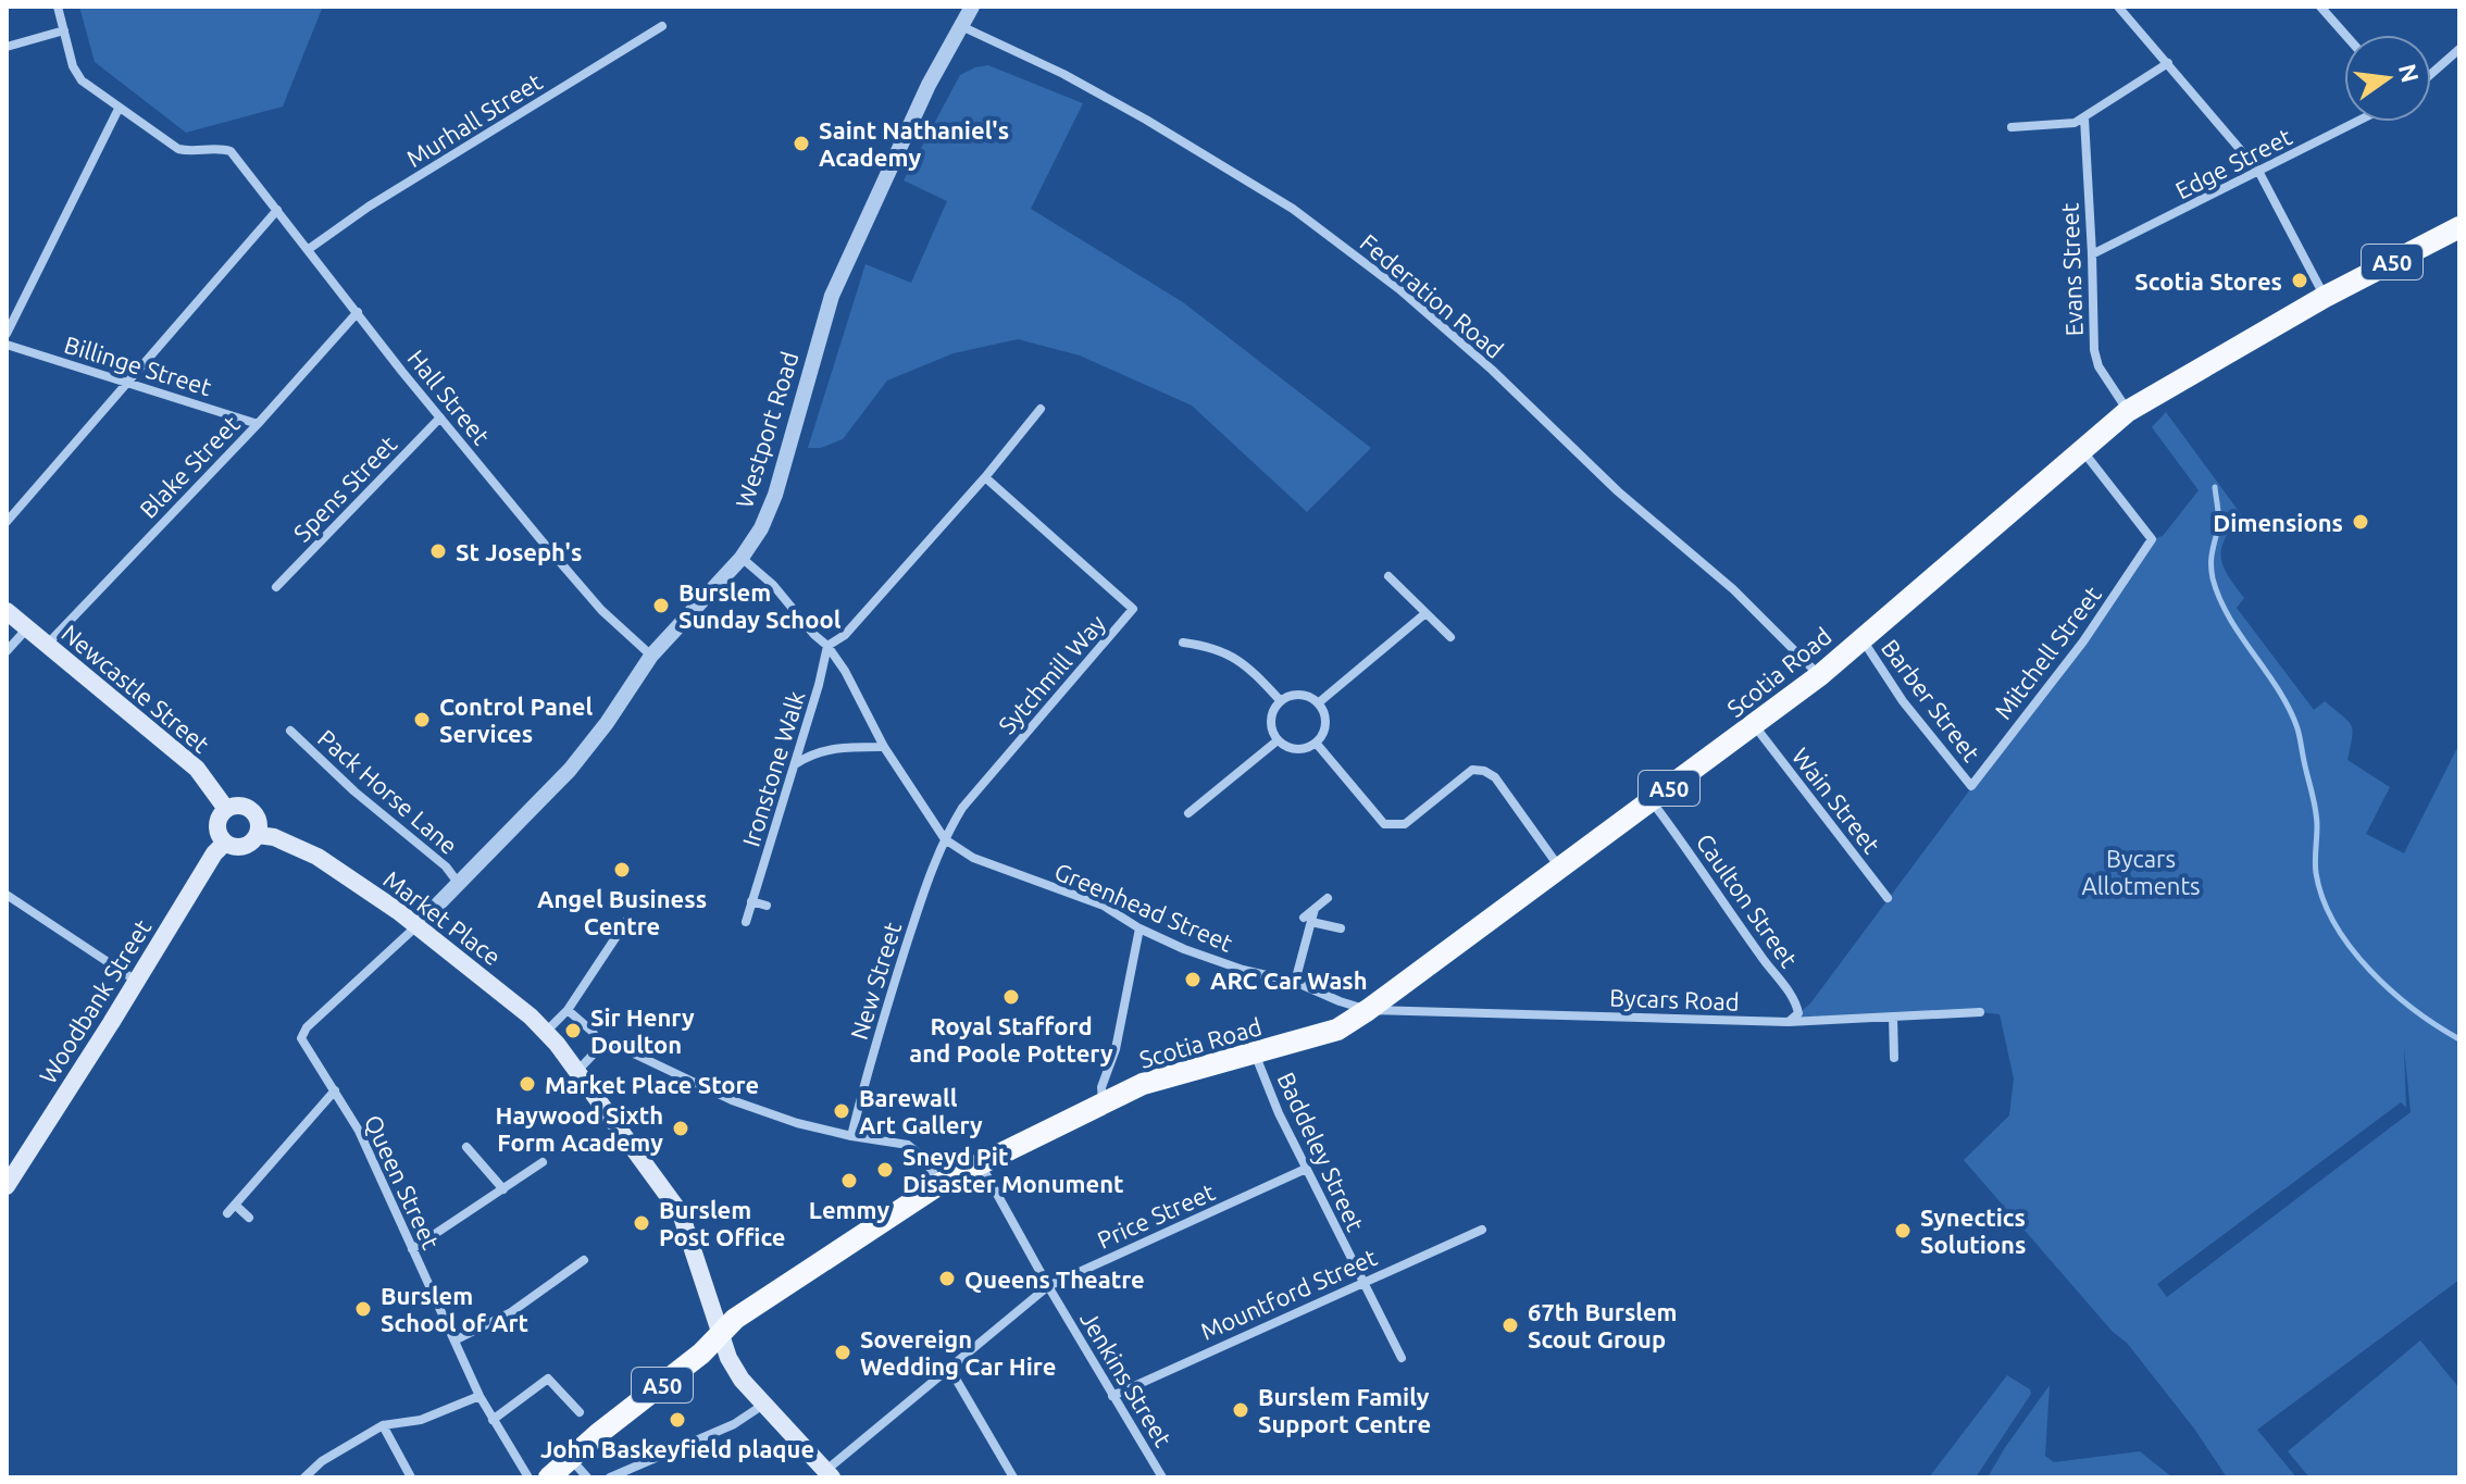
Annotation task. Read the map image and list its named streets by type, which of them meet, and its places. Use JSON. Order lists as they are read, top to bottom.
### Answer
{
  "streets": {
    "main road": [
      "A50",
      "Scotia Road",
      "Newcastle Street",
      "Market Place",
      "Woodbank Street"
    ],
    "street": [
      "Murhall Street",
      "Edge Street",
      "Evans Street",
      "Federation Road",
      "Billinge Street",
      "Hall Street",
      "Westport Road",
      "Blake Street",
      "Spens Street",
      "Mitchell Street",
      "Sytchmill Way",
      "Barber Street",
      "Ironstone Walk",
      "Pack Horse Lane",
      "Wain Street",
      "Caulton Street",
      "Greenhead Street",
      "New Street",
      "Bycars Road",
      "Baddeley Street",
      "Queen Street",
      "Price Street",
      "Mountford Street",
      "Jenkins Street"
    ]
  },
  "crossings": [
    ["Murhall Street", "Hall Street"],
    ["Edge Street", "Evans Street"],
    ["A50", "Scotia Road"],
    ["A50", "Market Place"],
    ["A50", "Jenkins Street"],
    ["Evans Street", "Scotia Road"],
    ["Federation Road", "Westport Road"],
    ["Federation Road", "Scotia Road"],
    ["Billinge Street", "Blake Street"],
    ["Hall Street", "Westport Road"],
    ["Hall Street", "Blake Street"],
    ["Hall Street", "Spens Street"],
    ["Westport Road", "Pack Horse Lane"],
    ["Westport Road", "Greenhead Street"],
    ["Westport Road", "Market Place"],
    ["Westport Road", "Queen Street"],
    ["Blake Street", "Newcastle Street"],
    ["Mitchell Street", "Scotia Road"],
    ["Mitchell Street", "Barber Street"],
    ["Scotia Road", "Barber Street"],
    ["Scotia Road", "Wain Street"],
    ["Scotia Road", "Caulton Street"],
    ["Scotia Road", "Greenhead Street"],
    ["Scotia Road", "Bycars Road"],
    ["Scotia Road", "Baddeley Street"],
    ["Sytchmill Way", "Greenhead Street"],
    ["Sytchmill Way", "New Street"],
    ["Newcastle Street", "Market Place"],
    ["Newcastle Street", "Woodbank Street"],
    ["Ironstone Walk", "Greenhead Street"],
    ["Caulton Street", "Bycars Road"],
    ["Greenhead Street", "New Street"],
    ["Greenhead Street", "Bycars Road"],
    ["Market Place", "Woodbank Street"],
    ["Market Place", "Queen Street"],
    ["Market Place", "Price Street"],
    ["Baddeley Street", "Price Street"],
    ["Baddeley Street", "Mountford Street"],
    ["Price Street", "Jenkins Street"],
    ["Mountford Street", "Jenkins Street"]
  ],
  "parks": ["Bycars Allotments"],
  "places": [
    "Saint Nathaniel's Academy",
    "Scotia Stores",
    "Dimensions",
    "St Joseph's",
    "Burslem Sunday School",
    "Control Panel Services",
    "Angel Business Centre",
    "ARC Car Wash",
    "Royal Stafford and Poole Pottery",
    "Sir Henry Doulton",
    "Market Place Store",
    "Barewall Art Gallery",
    "Haywood Sixth Form Academy",
    "Sneyd Pit Disaster Monument",
    "Lemmy",
    "Burslem Post Office",
    "Synectics Solutions",
    "Queens Theatre",
    "Burslem School of Art",
    "67th Burslem Scout Group",
    "Sovereign Wedding Car Hire",
    "Burslem Family Support Centre",
    "John Baskeyfield plaque"
  ],
  "north": "right"
}
